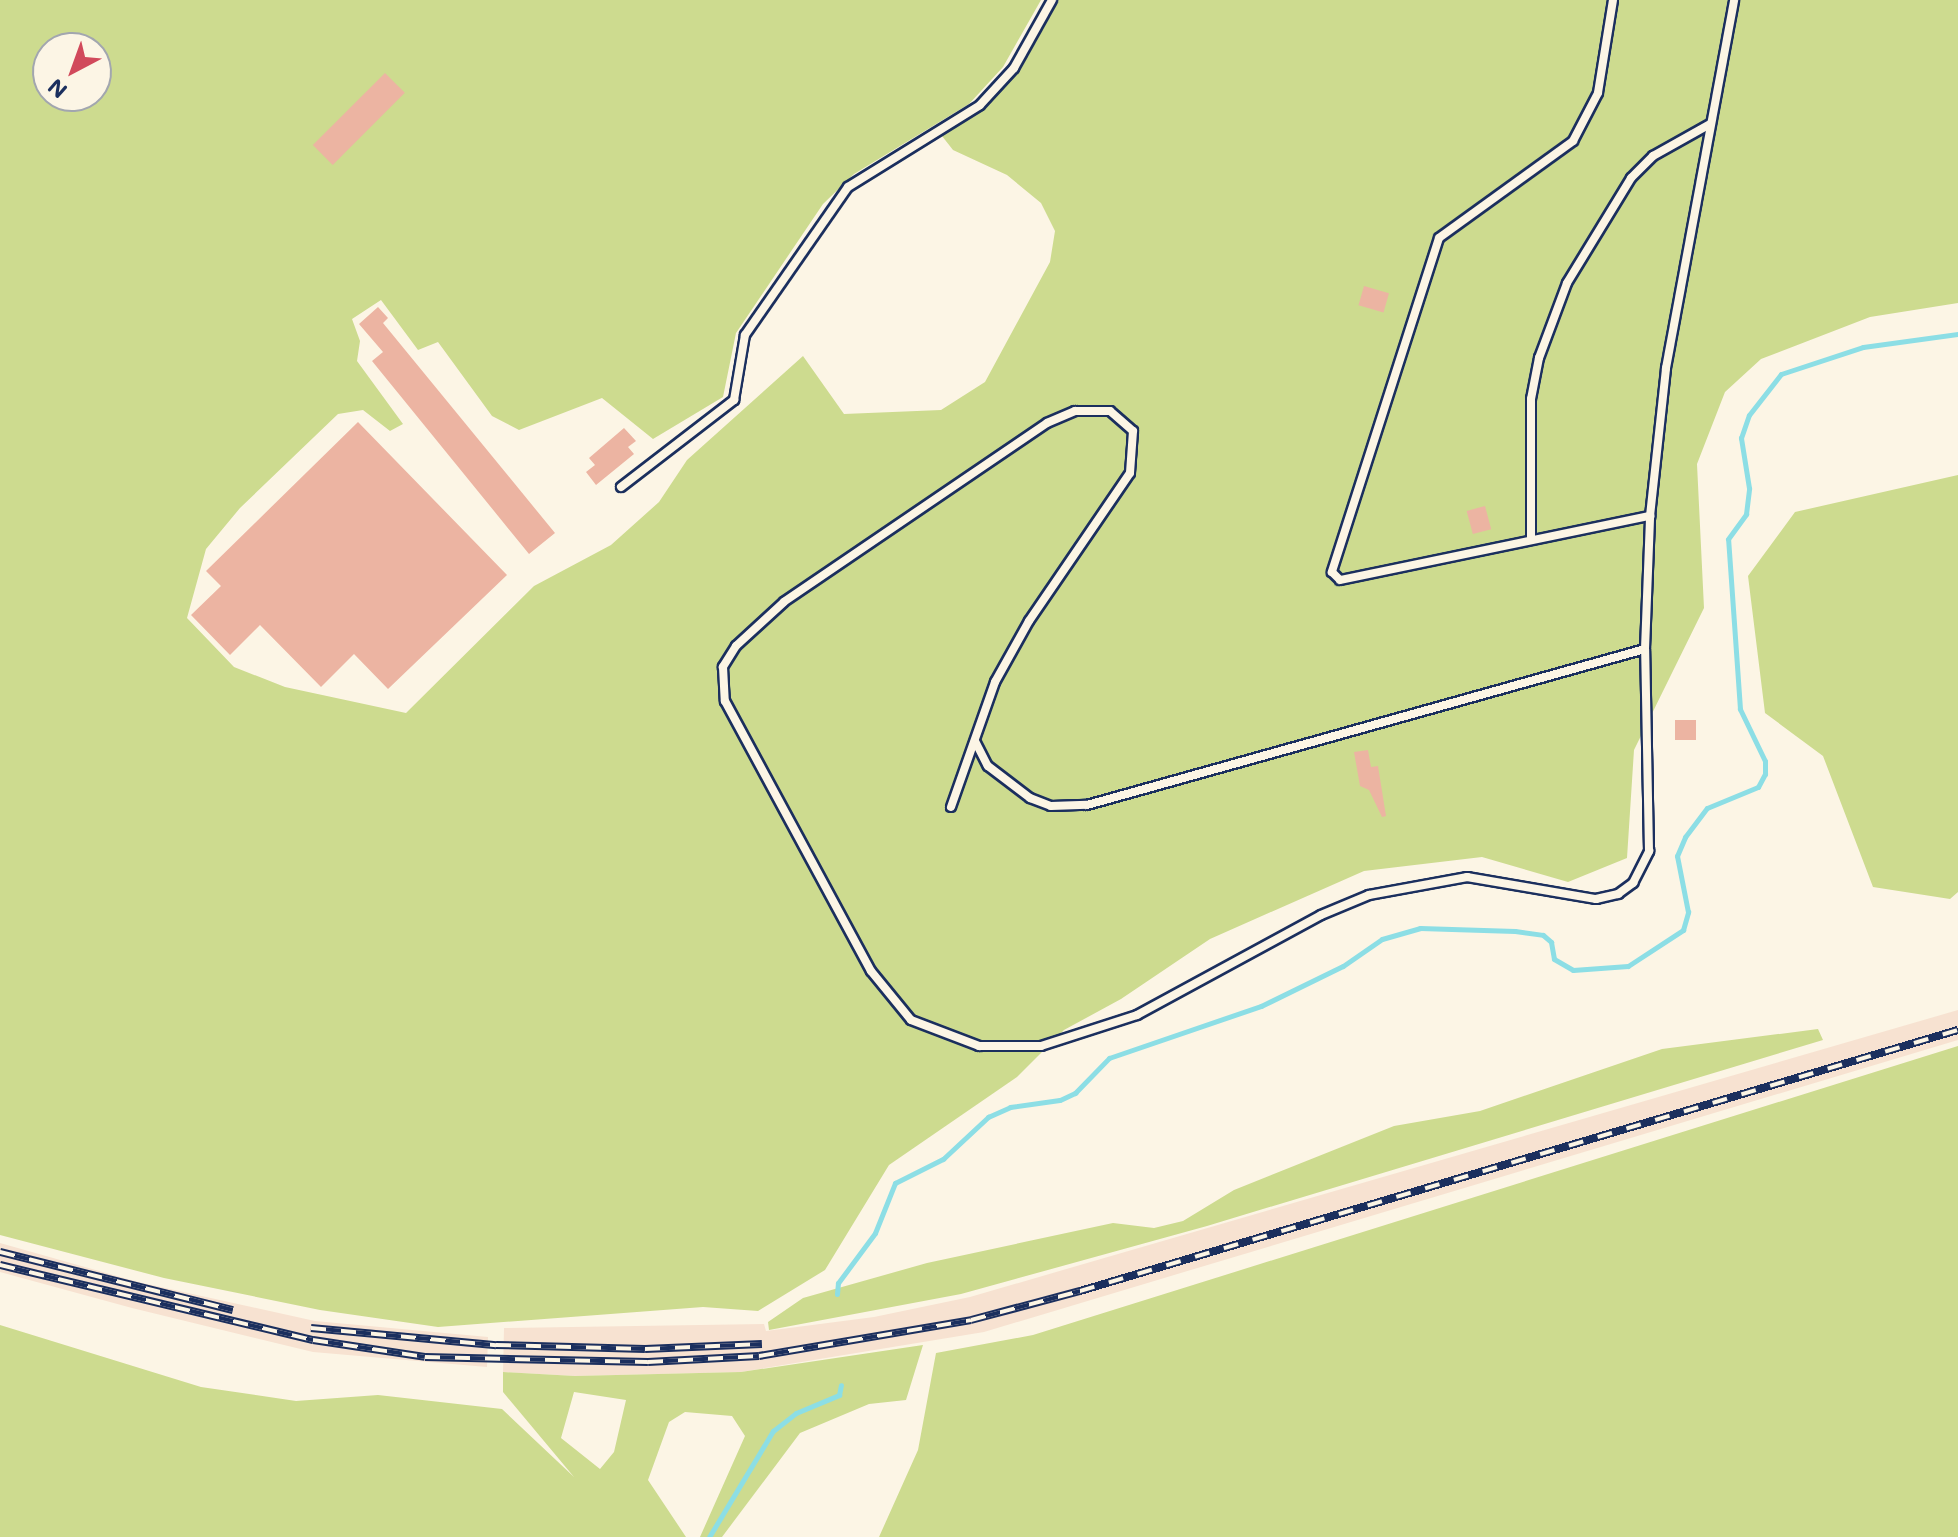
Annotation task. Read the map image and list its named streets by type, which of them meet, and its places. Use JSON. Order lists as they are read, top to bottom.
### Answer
{
  "north": "bottom left"
}
